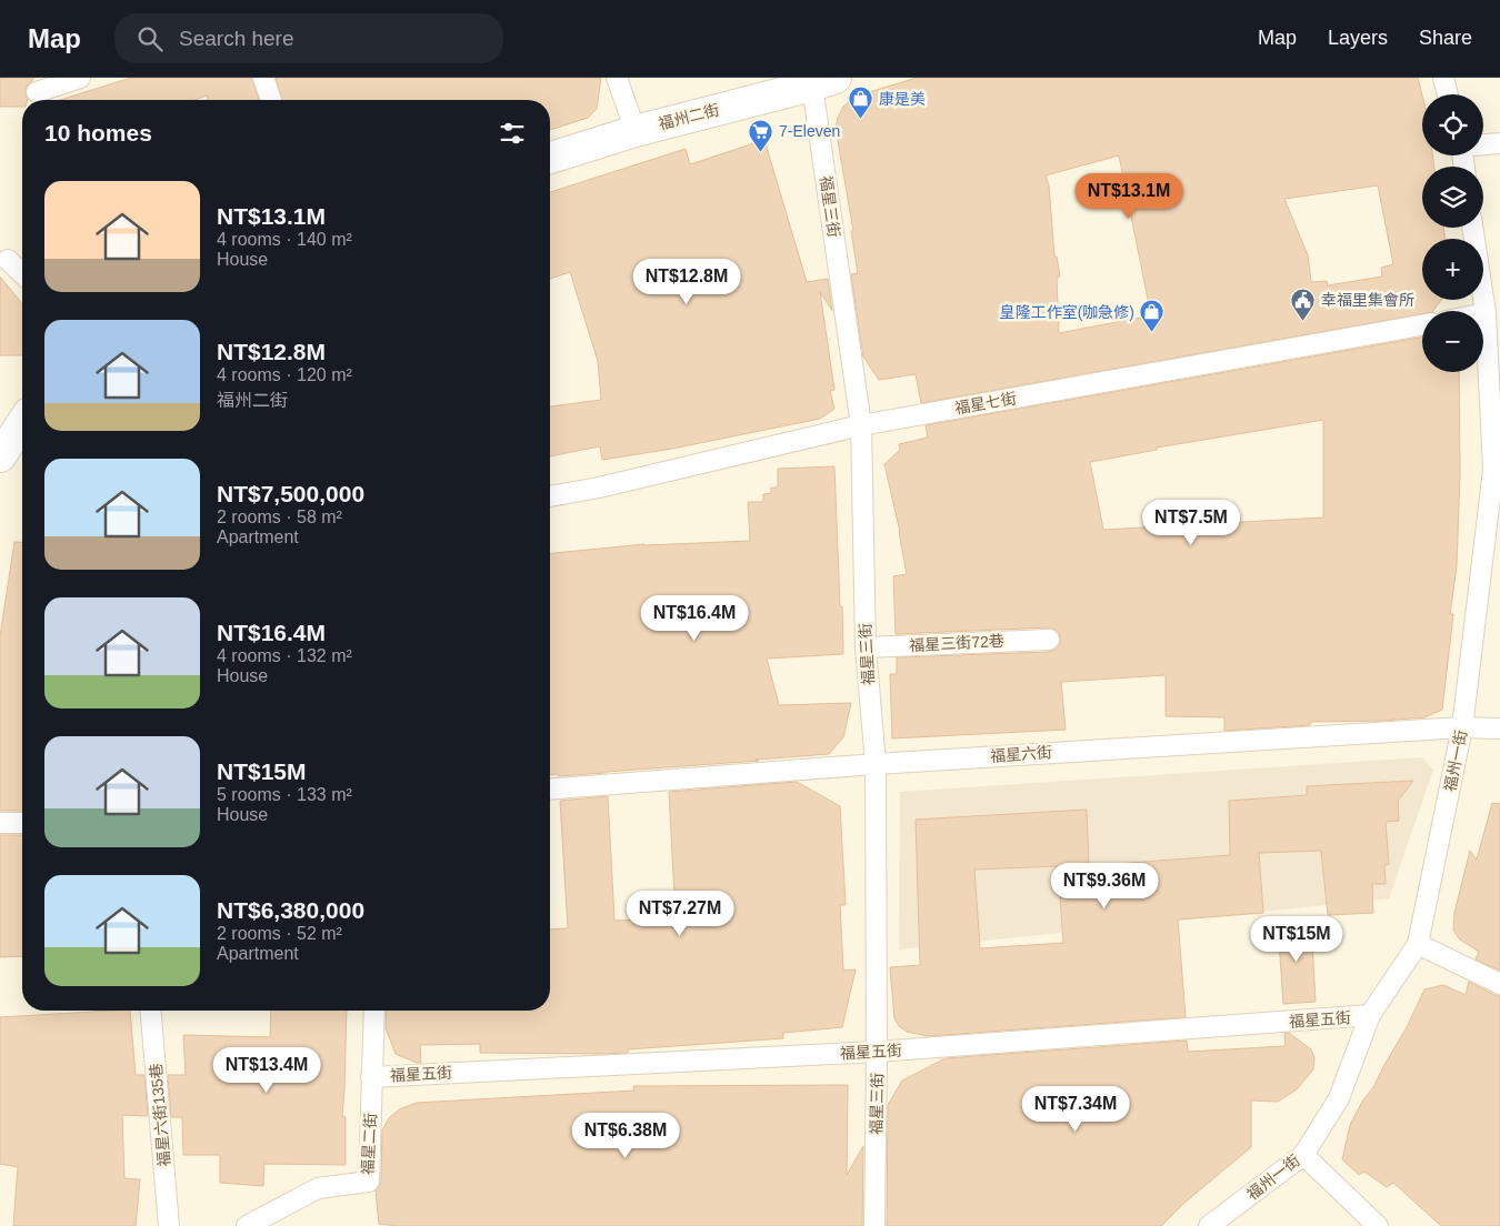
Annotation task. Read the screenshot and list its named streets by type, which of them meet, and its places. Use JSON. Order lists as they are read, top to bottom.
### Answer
{
  "streets": {
    "street": ["福州二街"],
    "lane": [
      "福星三街",
      "福星七街",
      "福星三街72巷",
      "福星六街",
      "福州一街",
      "福星五街",
      "福星六街135巷",
      "福星二街"
    ]
  },
  "crossings": [
    ["福州二街", "福星三街"],
    ["福星三街", "福星七街"],
    ["福星三街", "福星三街72巷"],
    ["福星三街", "福星六街"],
    ["福星三街", "福星五街"],
    ["福星六街", "福州一街"],
    ["福州一街", "福星五街"],
    ["福星五街", "福星二街"]
  ],
  "places": {
    "shop": ["康是美", "皇隆工作室(咖急修)"],
    "supermarket": ["7-Eleven"],
    "public building": ["幸福里集會所"]
  },
  "page": {
    "header": "Map",
    "search": "Search here",
    "nav": ["Map", "Layers", "Share"],
    "map_buttons": ["+", "−"],
    "heading": "10 homes",
    "list": [
      {
        "name": "NT$13.1M",
        "note": "4 rooms · 140 m² · House"
      },
      {
        "name": "NT$12.8M",
        "note": "4 rooms · 120 m² · 福州二街"
      },
      {
        "name": "NT$7,500,000",
        "note": "2 rooms · 58 m² · Apartment"
      },
      {
        "name": "NT$16.4M",
        "note": "4 rooms · 132 m² · House"
      },
      {
        "name": "NT$15M",
        "note": "5 rooms · 133 m² · House"
      },
      {
        "name": "NT$6,380,000",
        "note": "2 rooms · 52 m² · Apartment"
      }
    ],
    "price": [
      "NT$13.1M",
      "NT$12.8M",
      "NT$7.5M",
      "NT$16.4M",
      "NT$9.36M",
      "NT$7.27M",
      "NT$15M",
      "NT$13.4M",
      "NT$7.34M",
      "NT$6.38M"
    ]
  }
}
